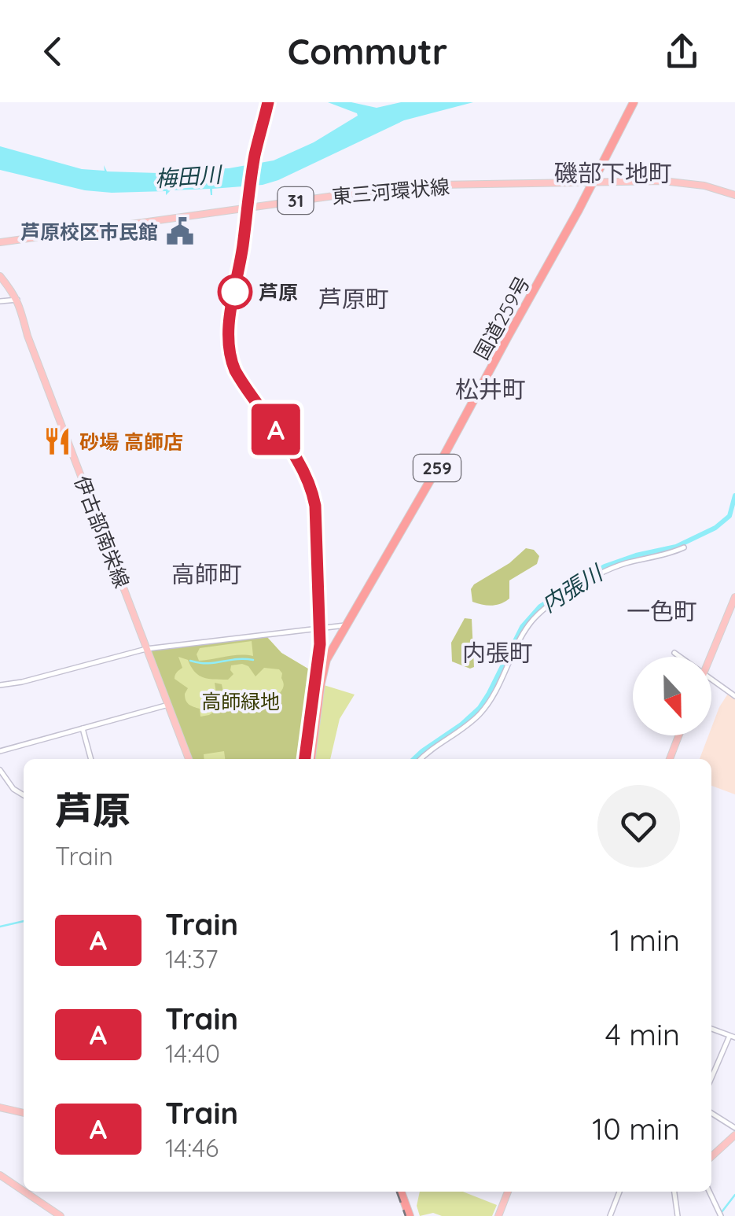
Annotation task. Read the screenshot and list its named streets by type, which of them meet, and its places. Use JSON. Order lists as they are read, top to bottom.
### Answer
{
  "streets": {
    "highway": ["国道259号", "259"],
    "main road": ["東三河環状線", "31", "伊古部南栄線"]
  },
  "crossings": [
    ["東三河環状線", "国道259号"]
  ],
  "districts": [
    "磯部下地町",
    "芦原町",
    "松井町",
    "高師町",
    "一色町",
    "内張町"
  ],
  "water": ["梅田川", "内張川"],
  "parks": ["高師緑地"],
  "places": {
    "public building": ["芦原校区市民館"],
    "other": ["芦原"],
    "restaurant": ["砂場 高師店"]
  },
  "north": "bottom",
  "page": {
    "header": "Commutr",
    "on_map": "A",
    "heading": ["芦原", "Train"],
    "list": [
      {
        "mark": "A",
        "name": "Train",
        "note": "14:37",
        "value": "1 min"
      },
      {
        "mark": "A",
        "name": "Train",
        "note": "14:40",
        "value": "4 min"
      },
      {
        "mark": "A",
        "name": "Train",
        "note": "14:46",
        "value": "10 min"
      }
    ]
  }
}
